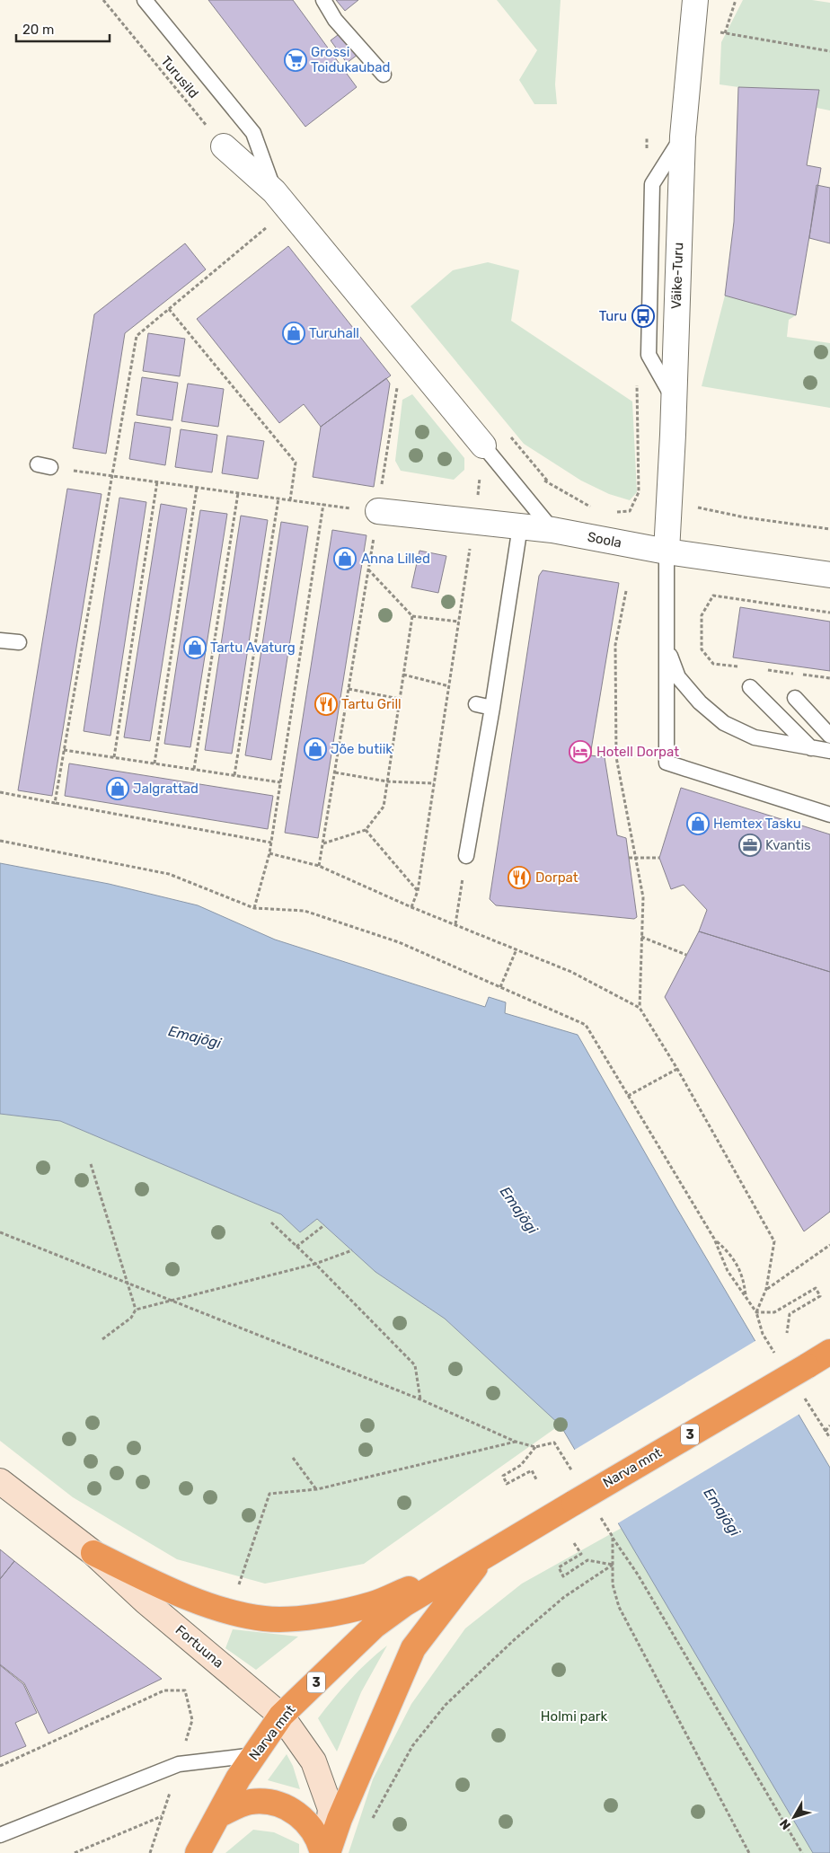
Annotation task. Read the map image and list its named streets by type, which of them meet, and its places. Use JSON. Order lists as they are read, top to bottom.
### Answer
{
  "streets": {
    "highway": ["3", "Narva mnt"],
    "street": ["Väike-Turu", "Soola", "Fortuuna"],
    "path": ["Turusild"]
  },
  "crossings": [
    ["Väike-Turu", "Soola"],
    ["Narva mnt", "Fortuuna"]
  ],
  "water": ["Emajõgi"],
  "parks": ["Holmi park"],
  "places": {
    "supermarket": ["Grossi Toidukaubad"],
    "bus stop": ["Turu"],
    "shop": [
      "Turuhall",
      "Anna Lilled",
      "Tartu Avaturg",
      "Jõe butiik",
      "Jalgrattad",
      "Hemtex Tasku"
    ],
    "restaurant": ["Tartu Grill", "Dorpat"],
    "hotel": ["Hotell Dorpat"],
    "office": ["Kvantis"]
  },
  "scale_bar": "20 m",
  "north": "bottom left"
}
